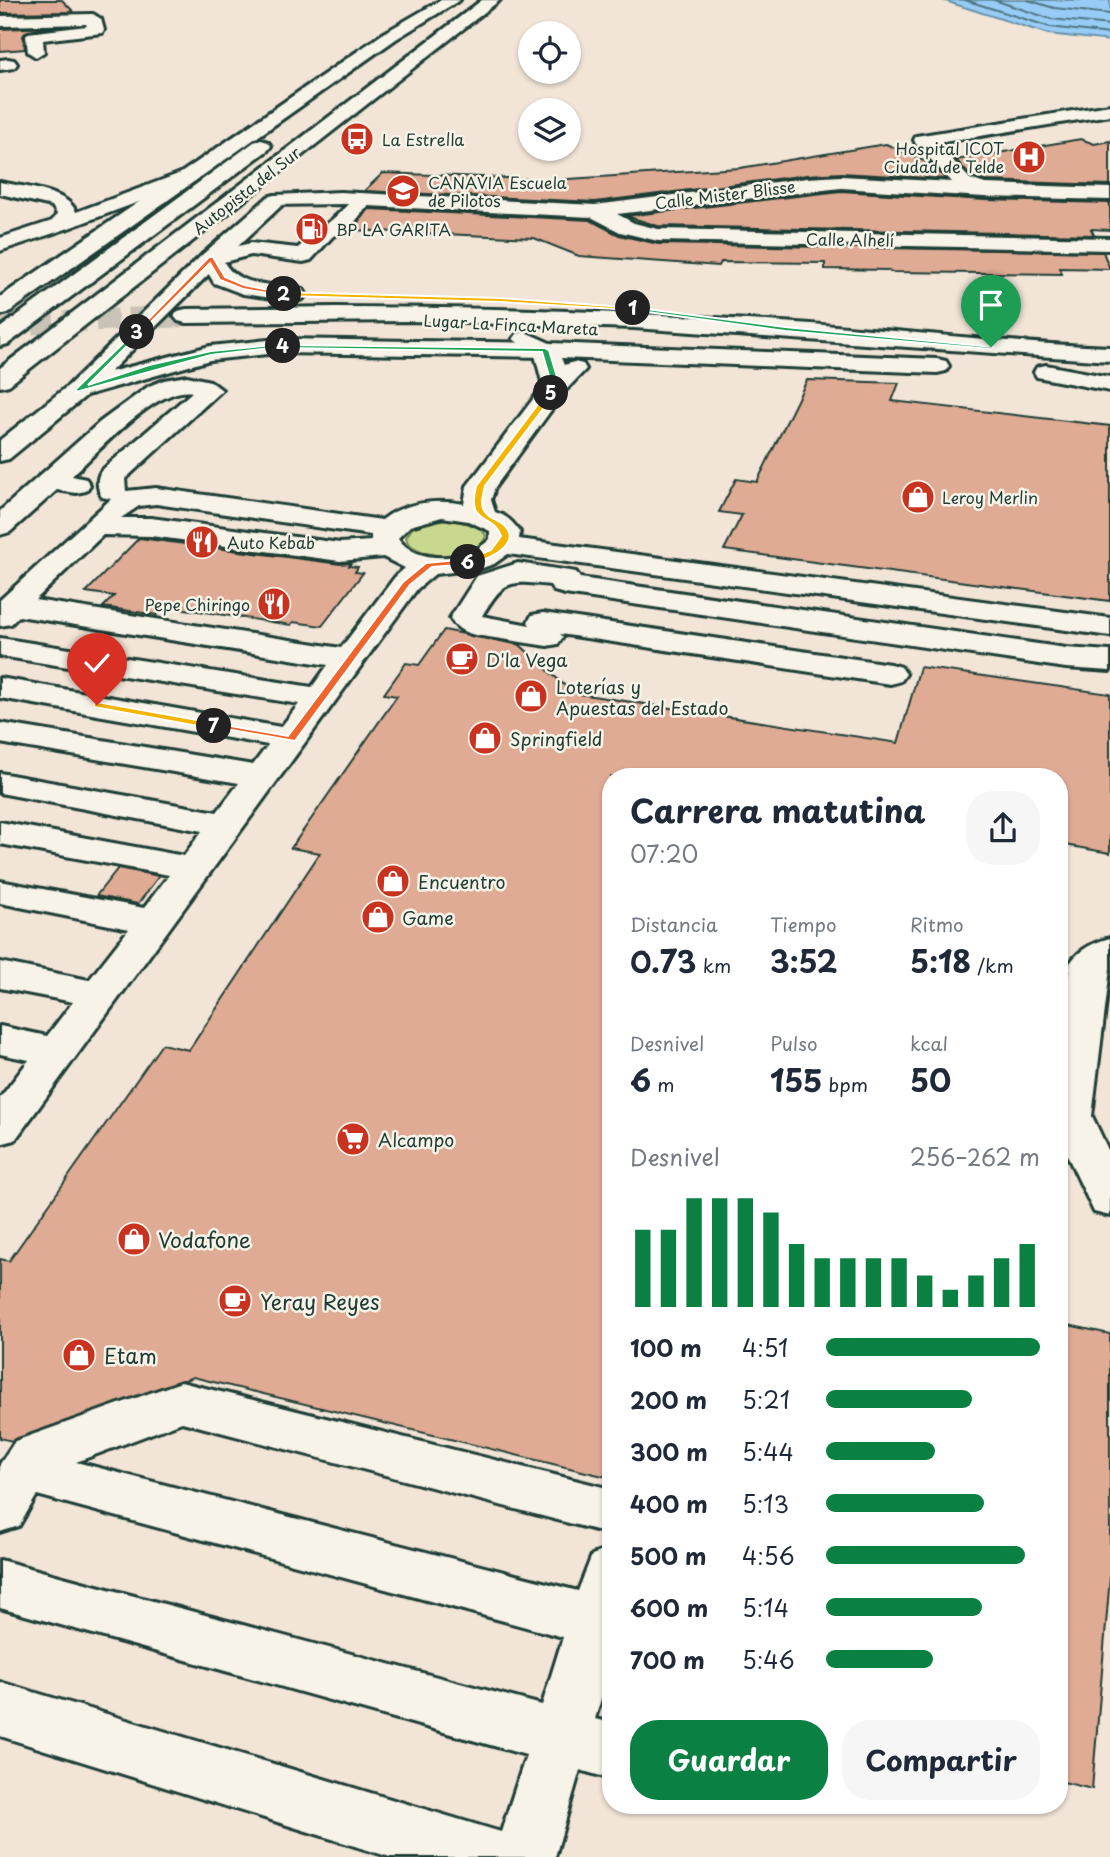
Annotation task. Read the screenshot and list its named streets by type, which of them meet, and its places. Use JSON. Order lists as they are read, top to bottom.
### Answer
{
  "streets": {
    "main road": [
      "Autopista del Sur",
      "Calle Mister Blisse",
      "Calle Alhelí",
      "Lugar La Finca Mareta"
    ]
  },
  "crossings": [
    ["Calle Mister Blisse", "Calle Alhelí"]
  ],
  "places": {
    "bus stop": ["La Estrella"],
    "hospital": ["Hospital ICOT Ciudad de Telde"],
    "school or university": ["CANAVIA Escuela de Pilotos"],
    "fuel station": ["BP LA GARITA"],
    "shop": [
      "Leroy Merlin",
      "Loterías y Apuestas del Estado",
      "Springfield",
      "Encuentro",
      "Game",
      "Vodafone",
      "Etam"
    ],
    "restaurant": ["Auto Kebab", "Pepe Chiringo"],
    "cafe": ["D'la Vega", "Yeray Reyes"],
    "supermarket": ["Alcampo"]
  },
  "page": {
    "pins": [
      "2",
      "1",
      "3",
      "4",
      "5",
      "6",
      "7"
    ],
    "heading": ["Carrera matutina", "07:20"],
    "stats": [
      ["Distancia", "0.73 km"],
      ["Tiempo", "3:52"],
      ["Ritmo", "5:18 /km"],
      ["Desnivel", "6 m"],
      ["Pulso", "155 bpm"],
      ["kcal", "50"]
    ],
    "chart": ["Desnivel", "256–262 m"],
    "list": [
      {
        "name": "100 m",
        "note": "4:51"
      },
      {
        "name": "200 m",
        "note": "5:21"
      },
      {
        "name": "300 m",
        "note": "5:44"
      },
      {
        "name": "400 m",
        "note": "5:13"
      },
      {
        "name": "500 m",
        "note": "4:56"
      },
      {
        "name": "600 m",
        "note": "5:14"
      },
      {
        "name": "700 m",
        "note": "5:46"
      }
    ],
    "buttons": ["Guardar", "Compartir"]
  }
}
